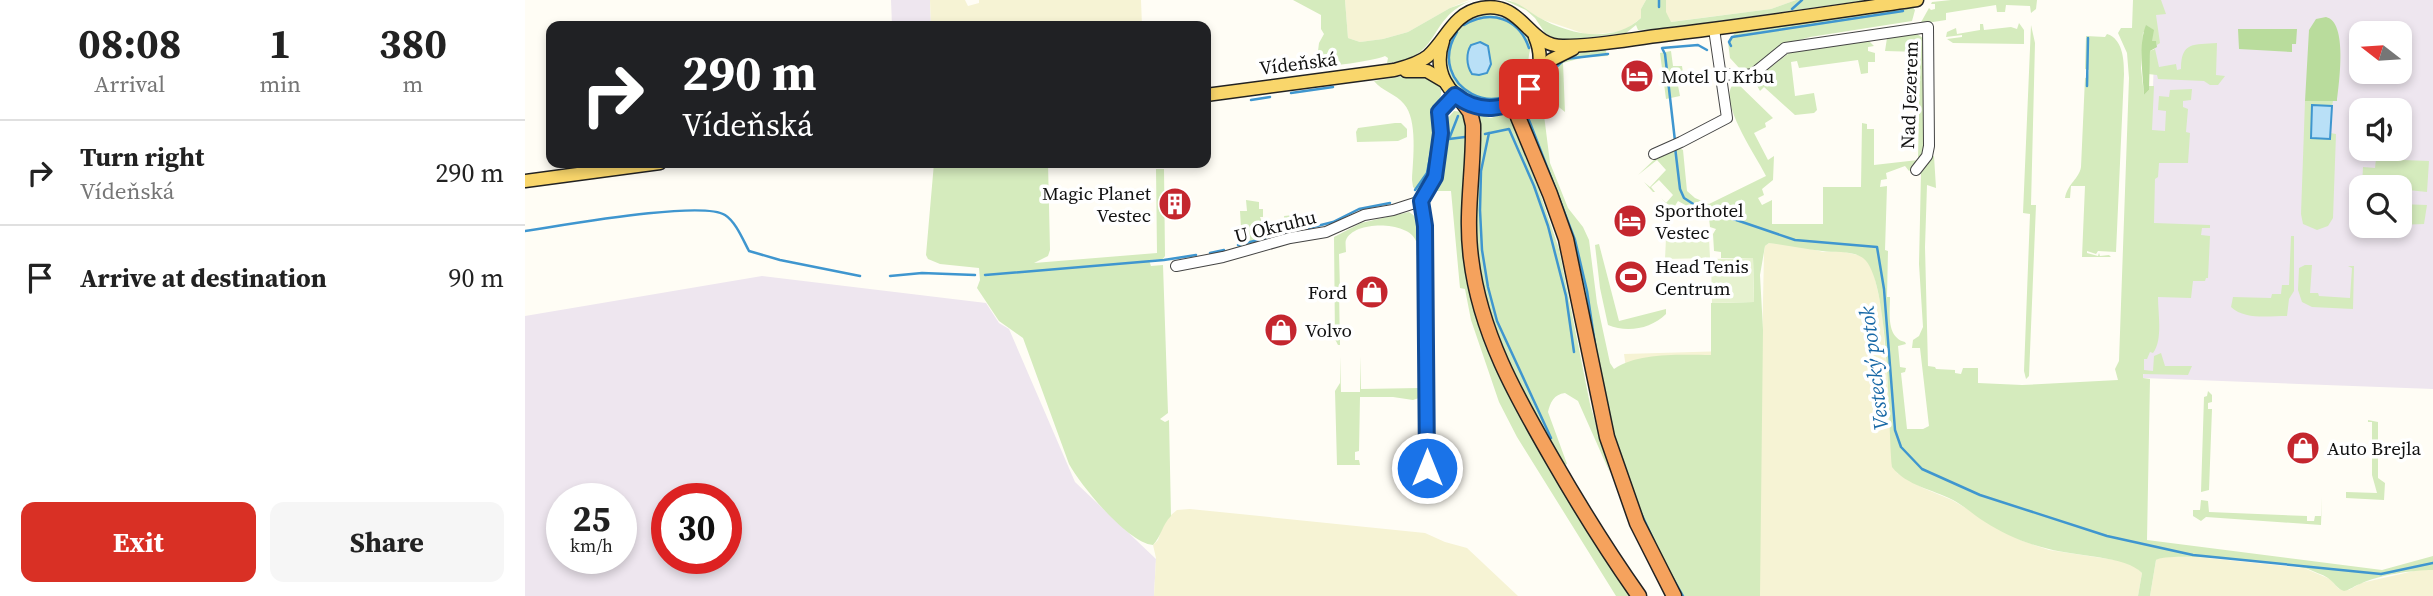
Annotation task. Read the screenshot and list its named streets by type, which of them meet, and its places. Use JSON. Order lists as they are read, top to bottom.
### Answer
{
  "streets": {
    "main road": ["Vídeňská"],
    "street": ["Nad Jezerem", "U Okruhu"]
  },
  "water": ["Vestecký potok"],
  "places": {
    "hotel": ["Motel U Krbu", "Sporthotel Vestec"],
    "building": ["Magic Planet Vestec"],
    "sports": ["Head Tenis Centrum"],
    "shop": ["Ford", "Volvo", "Auto Brejla"]
  },
  "north": "left",
  "page": {
    "eta": [
      "08:08",
      "Arrival",
      "1",
      "min",
      "380",
      "m"
    ],
    "turn": ["290 m", "Vídeňská"],
    "list": [
      {
        "name": "Turn right",
        "note": "Vídeňská",
        "value": "290 m"
      },
      {
        "name": "Arrive at destination",
        "value": "90 m"
      }
    ],
    "speed": "25 km/h",
    "limit": "30",
    "buttons": ["Exit", "Share"]
  }
}
